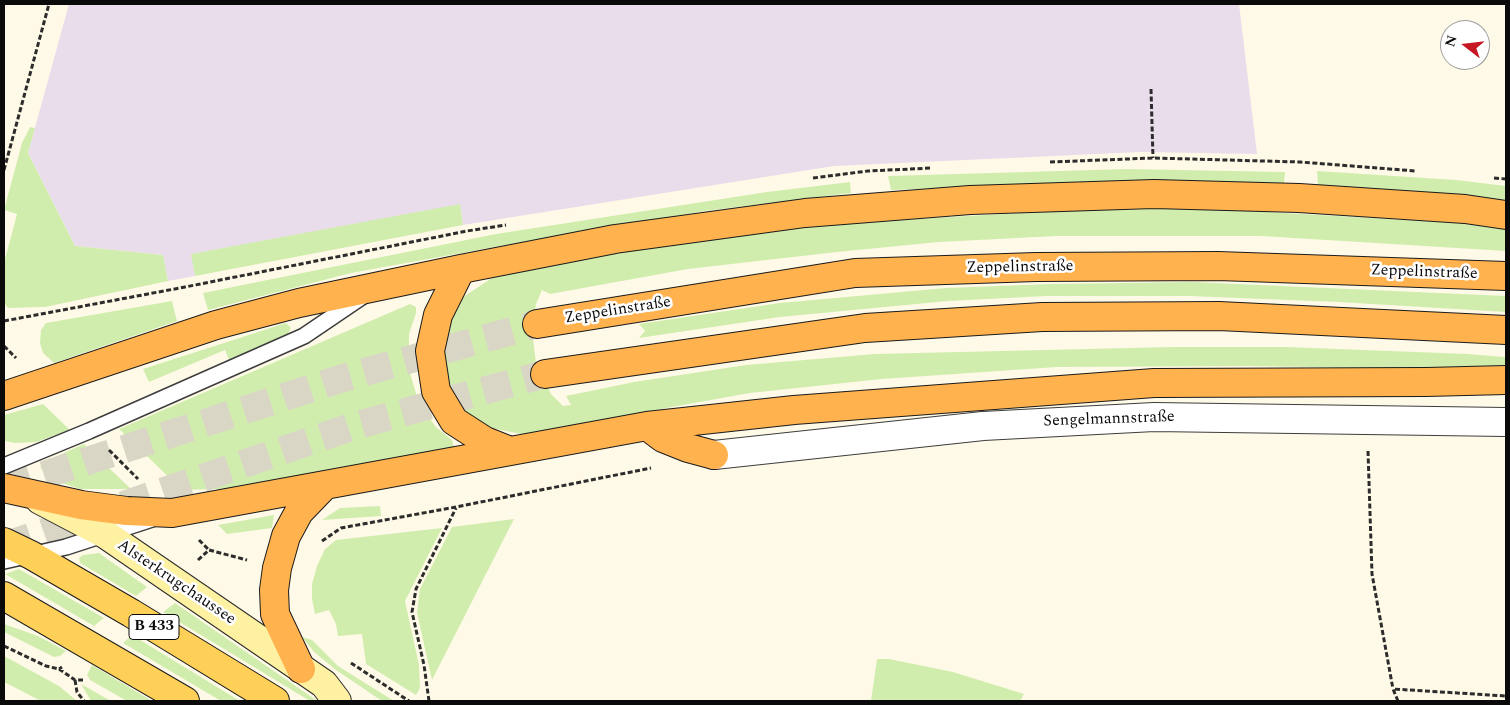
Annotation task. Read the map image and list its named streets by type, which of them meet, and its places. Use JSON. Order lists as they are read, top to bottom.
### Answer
{
  "streets": {
    "highway": ["Zeppelinstraße"],
    "main road": ["Alsterkrugchaussee", "B 433"],
    "street": ["Sengelmannstraße"]
  },
  "north": "left"
}
